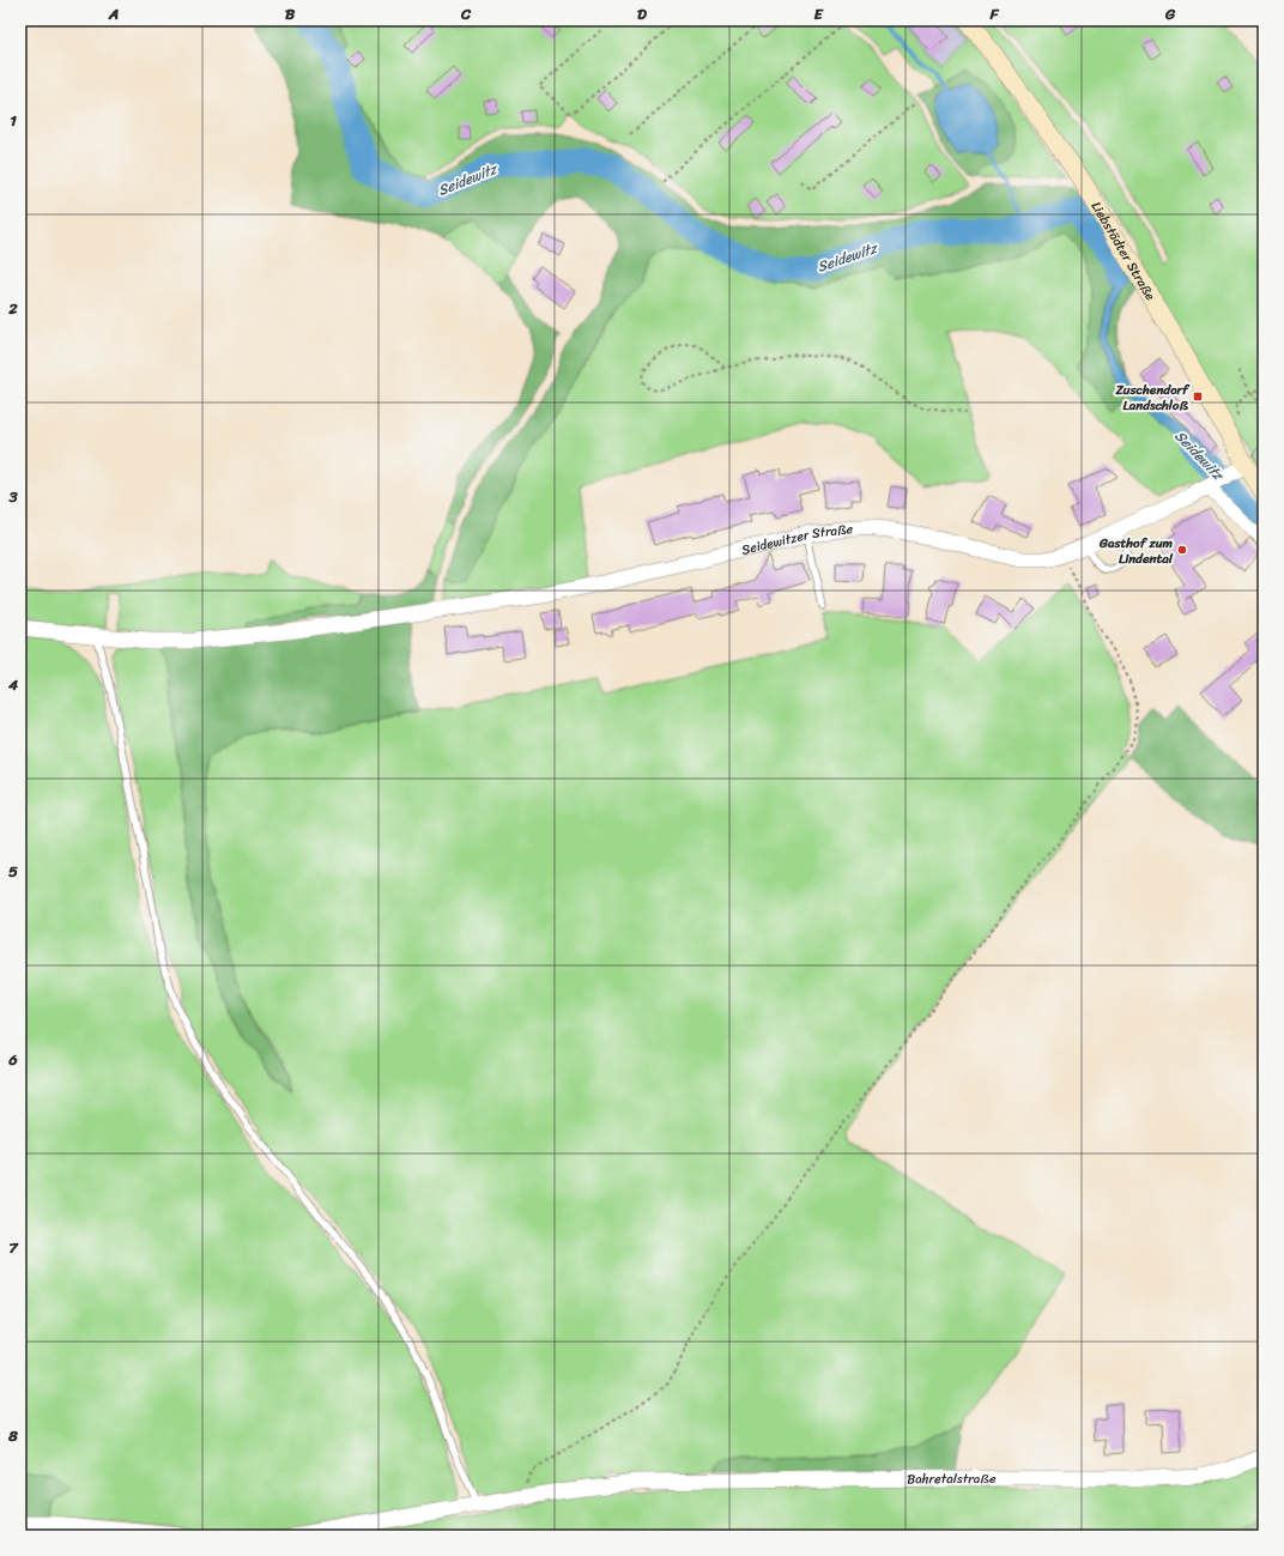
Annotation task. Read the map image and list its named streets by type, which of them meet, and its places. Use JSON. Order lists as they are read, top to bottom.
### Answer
{
  "streets": {
    "main road": ["Liebstädter Straße"],
    "street": ["Seidewitzer Straße", "Bahretalstraße"]
  },
  "crossings": [
    ["Liebstädter Straße", "Seidewitzer Straße"]
  ],
  "water": ["Seidewitz"],
  "places": {
    "transit": ["Zuschendorf Landschloß"],
    "other": ["Gasthof zum Lindental"]
  },
  "grid": {
    "columns": [
      "A",
      "B",
      "C",
      "D",
      "E",
      "F",
      "G"
    ],
    "rows": [
      "1",
      "2",
      "3",
      "4",
      "5",
      "6",
      "7",
      "8"
    ]
  }
}
